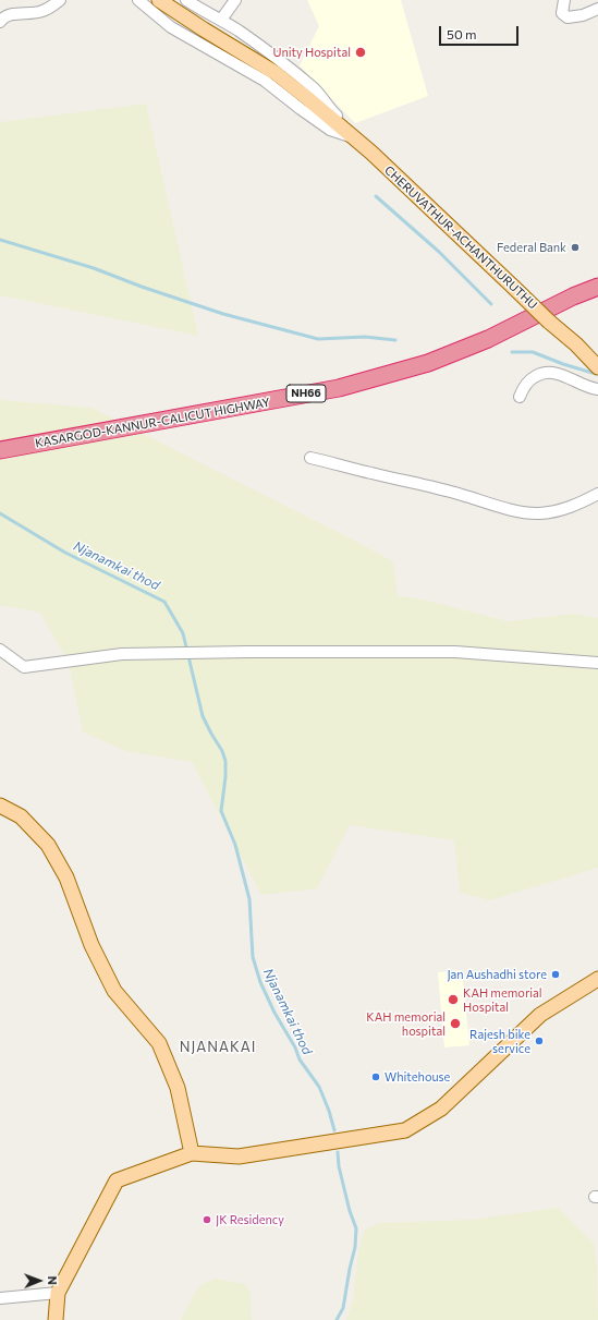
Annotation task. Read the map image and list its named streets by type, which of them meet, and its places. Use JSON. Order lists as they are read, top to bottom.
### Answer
{
  "streets": {
    "highway": ["NH66", "KASARGOD-KANNUR-CALICUT HIGHWAY"],
    "main road": ["CHERUVATHUR-ACHANTHURUTHU"]
  },
  "districts": ["NJANAKAI"],
  "water": ["Njanamkai thod"],
  "places": [
    "Unity Hospital",
    "Federal Bank",
    "Jan Aushadhi store",
    "KAH memorial Hospital",
    "KAH memorial hospital",
    "Rajesh bike service",
    "Whitehouse",
    "JK Residency"
  ],
  "scale_bar": "50 m",
  "north": "right"
}
